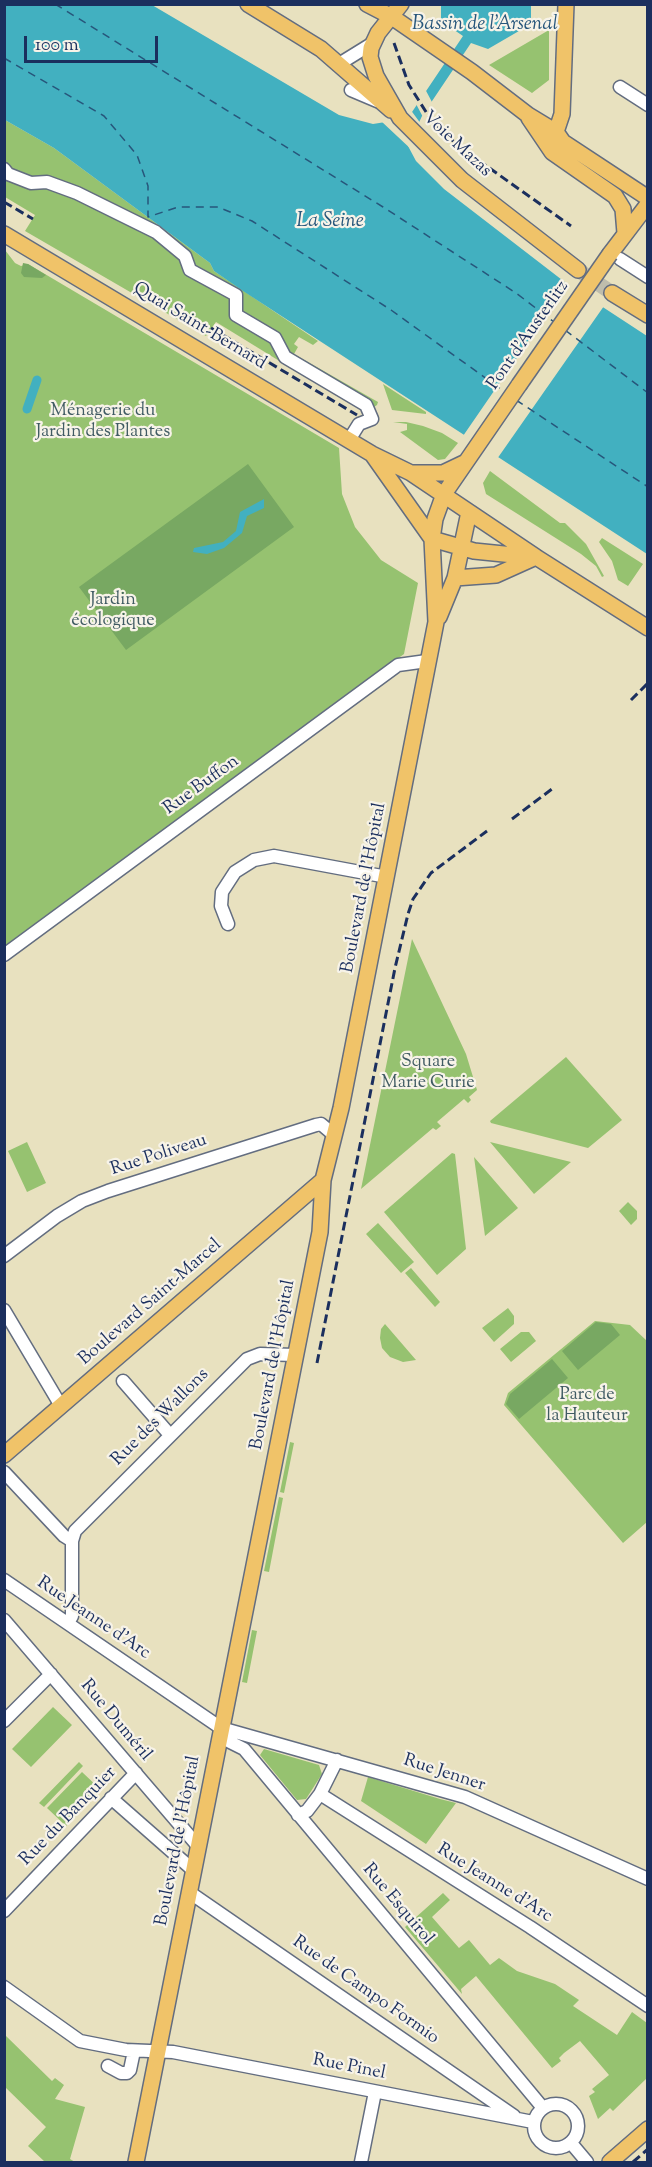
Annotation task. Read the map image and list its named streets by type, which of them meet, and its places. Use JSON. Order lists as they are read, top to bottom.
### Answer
{
  "streets": {
    "main road": [
      "Voie Mazas",
      "Quai Saint-Bernard",
      "Pont d'Austerlitz",
      "Boulevard de l'Hôpital",
      "Boulevard Saint-Marcel"
    ],
    "street": [
      "Rue Buffon",
      "Rue Poliveau",
      "Rue des Wallons",
      "Rue Jeanne d'Arc",
      "Rue Duméril",
      "Rue Jenner",
      "Rue du Banquier",
      "Rue Esquirol",
      "Rue de Campo Formio",
      "Rue Pinel"
    ]
  },
  "crossings": [
    ["Quai Saint-Bernard", "Pont d'Austerlitz"],
    ["Quai Saint-Bernard", "Boulevard de l'Hôpital"],
    ["Pont d'Austerlitz", "Boulevard de l'Hôpital"],
    ["Rue Buffon", "Boulevard de l'Hôpital"],
    ["Boulevard de l'Hôpital", "Rue Poliveau"],
    ["Boulevard de l'Hôpital", "Boulevard Saint-Marcel"],
    ["Boulevard de l'Hôpital", "Rue des Wallons"],
    ["Boulevard de l'Hôpital", "Rue Jeanne d'Arc"],
    ["Boulevard de l'Hôpital", "Rue Duméril"],
    ["Boulevard de l'Hôpital", "Rue Jenner"],
    ["Boulevard de l'Hôpital", "Rue Esquirol"],
    ["Boulevard de l'Hôpital", "Rue de Campo Formio"],
    ["Boulevard de l'Hôpital", "Rue Pinel"],
    ["Rue Jeanne d'Arc", "Rue Jenner"],
    ["Rue Jeanne d'Arc", "Rue Esquirol"],
    ["Rue Duméril", "Rue du Banquier"],
    ["Rue Jenner", "Rue Esquirol"],
    ["Rue Esquirol", "Rue Pinel"],
    ["Rue de Campo Formio", "Rue Pinel"]
  ],
  "water": ["Bassin de l'Arsenal", "La Seine"],
  "parks": [
    "Ménagerie du Jardin des Plantes",
    "Jardin écologique",
    "Square Marie Curie",
    "Parc de la Hauteur"
  ],
  "scale_bar": "100 m"
}
